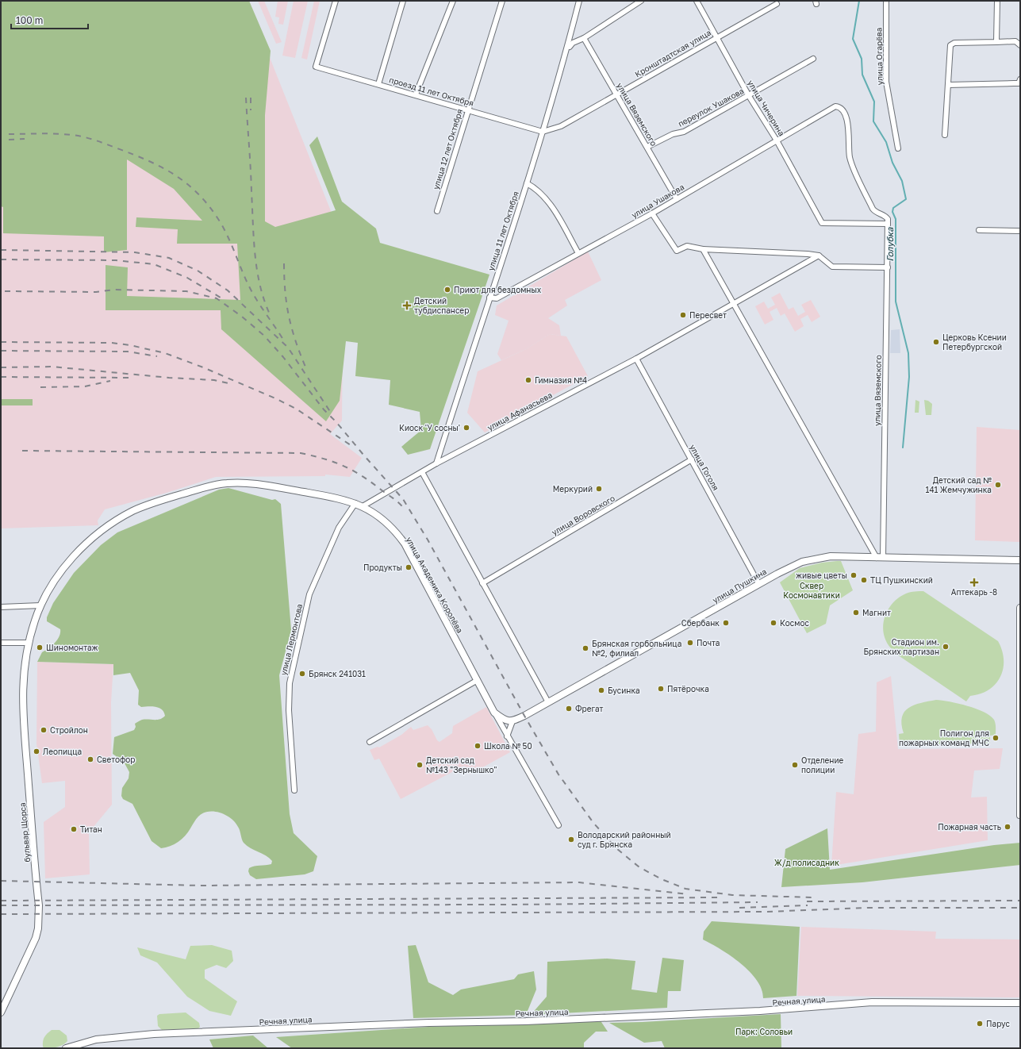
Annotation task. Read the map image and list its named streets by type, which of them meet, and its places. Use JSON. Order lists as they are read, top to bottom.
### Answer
{
  "streets": {
    "main road": [
      "улица Академика Королёва",
      "улица Пушкина",
      "бульвар Щорса",
      "Речная улица"
    ],
    "street": [
      "Кронштадтская улица",
      "улица Огарёва",
      "проезд 11 лет Октября",
      "переулок Ушакова",
      "улица Чичерина",
      "улица Вяземского",
      "улица 12 лет Октября",
      "улица Ушакова",
      "улица 11 лет Октября",
      "улица Афанасьева",
      "улица Гоголя",
      "улица Воровского",
      "улица Лермонтова"
    ]
  },
  "crossings": [
    ["Кронштадтская улица", "проезд 11 лет Октября"],
    ["Кронштадтская улица", "улица Чичерина"],
    ["Кронштадтская улица", "улица Вяземского"],
    ["Кронштадтская улица", "улица 11 лет Октября"],
    ["проезд 11 лет Октября", "улица 12 лет Октября"],
    ["проезд 11 лет Октября", "улица 11 лет Октября"],
    ["переулок Ушакова", "улица Чичерина"],
    ["переулок Ушакова", "улица Вяземского"],
    ["улица Чичерина", "улица Вяземского"],
    ["улица Чичерина", "улица Ушакова"],
    ["улица Вяземского", "улица Ушакова"],
    ["улица Вяземского", "улица Пушкина"],
    ["улица Ушакова", "улица 11 лет Октября"],
    ["улица 11 лет Октября", "улица Афанасьева"],
    ["улица Афанасьева", "улица Гоголя"],
    ["улица Афанасьева", "улица Академика Королёва"],
    ["улица Гоголя", "улица Воровского"],
    ["улица Гоголя", "улица Пушкина"],
    ["улица Академика Королёва", "улица Лермонтова"],
    ["улица Академика Королёва", "бульвар Щорса"]
  ],
  "water": ["Голубка"],
  "parks": ["Сквер Космонавтики", "Ж/д полисадник", "Парк: Соловьи"],
  "places": {
    "other": [
      "Приют для бездомных",
      "Пересвет",
      "Церковь Ксении Петербургской",
      "Гимназия №4",
      "Киоск 'У сосны'",
      "Детский сад № 141 Жемчужинка",
      "Меркурий",
      "Продукты",
      "живые цветы",
      "ТЦ Пушкинский",
      "Магнит",
      "Сбербанк",
      "Космос",
      "Почта",
      "Стадион им. Брянских партизан",
      "Шиномонтаж",
      "Брянская горбольница №2, филиал",
      "Брянск 241031",
      "Пятёрочка",
      "Бусинка",
      "Фрегат",
      "Стройлон",
      "Полигон для пожарных команд МЧС",
      "Школа № 50",
      "Леопицца",
      "Светофор",
      "Детский сад №143 \"Зернышко\"",
      "Отделение полиции",
      "Пожарная часть",
      "Титан",
      "Володарский районный суд г. Брянска",
      "Парус"
    ],
    "health": ["Детский тубдиспансер", "Аптекарь -8"]
  },
  "scale_bar": "100 m"
}
